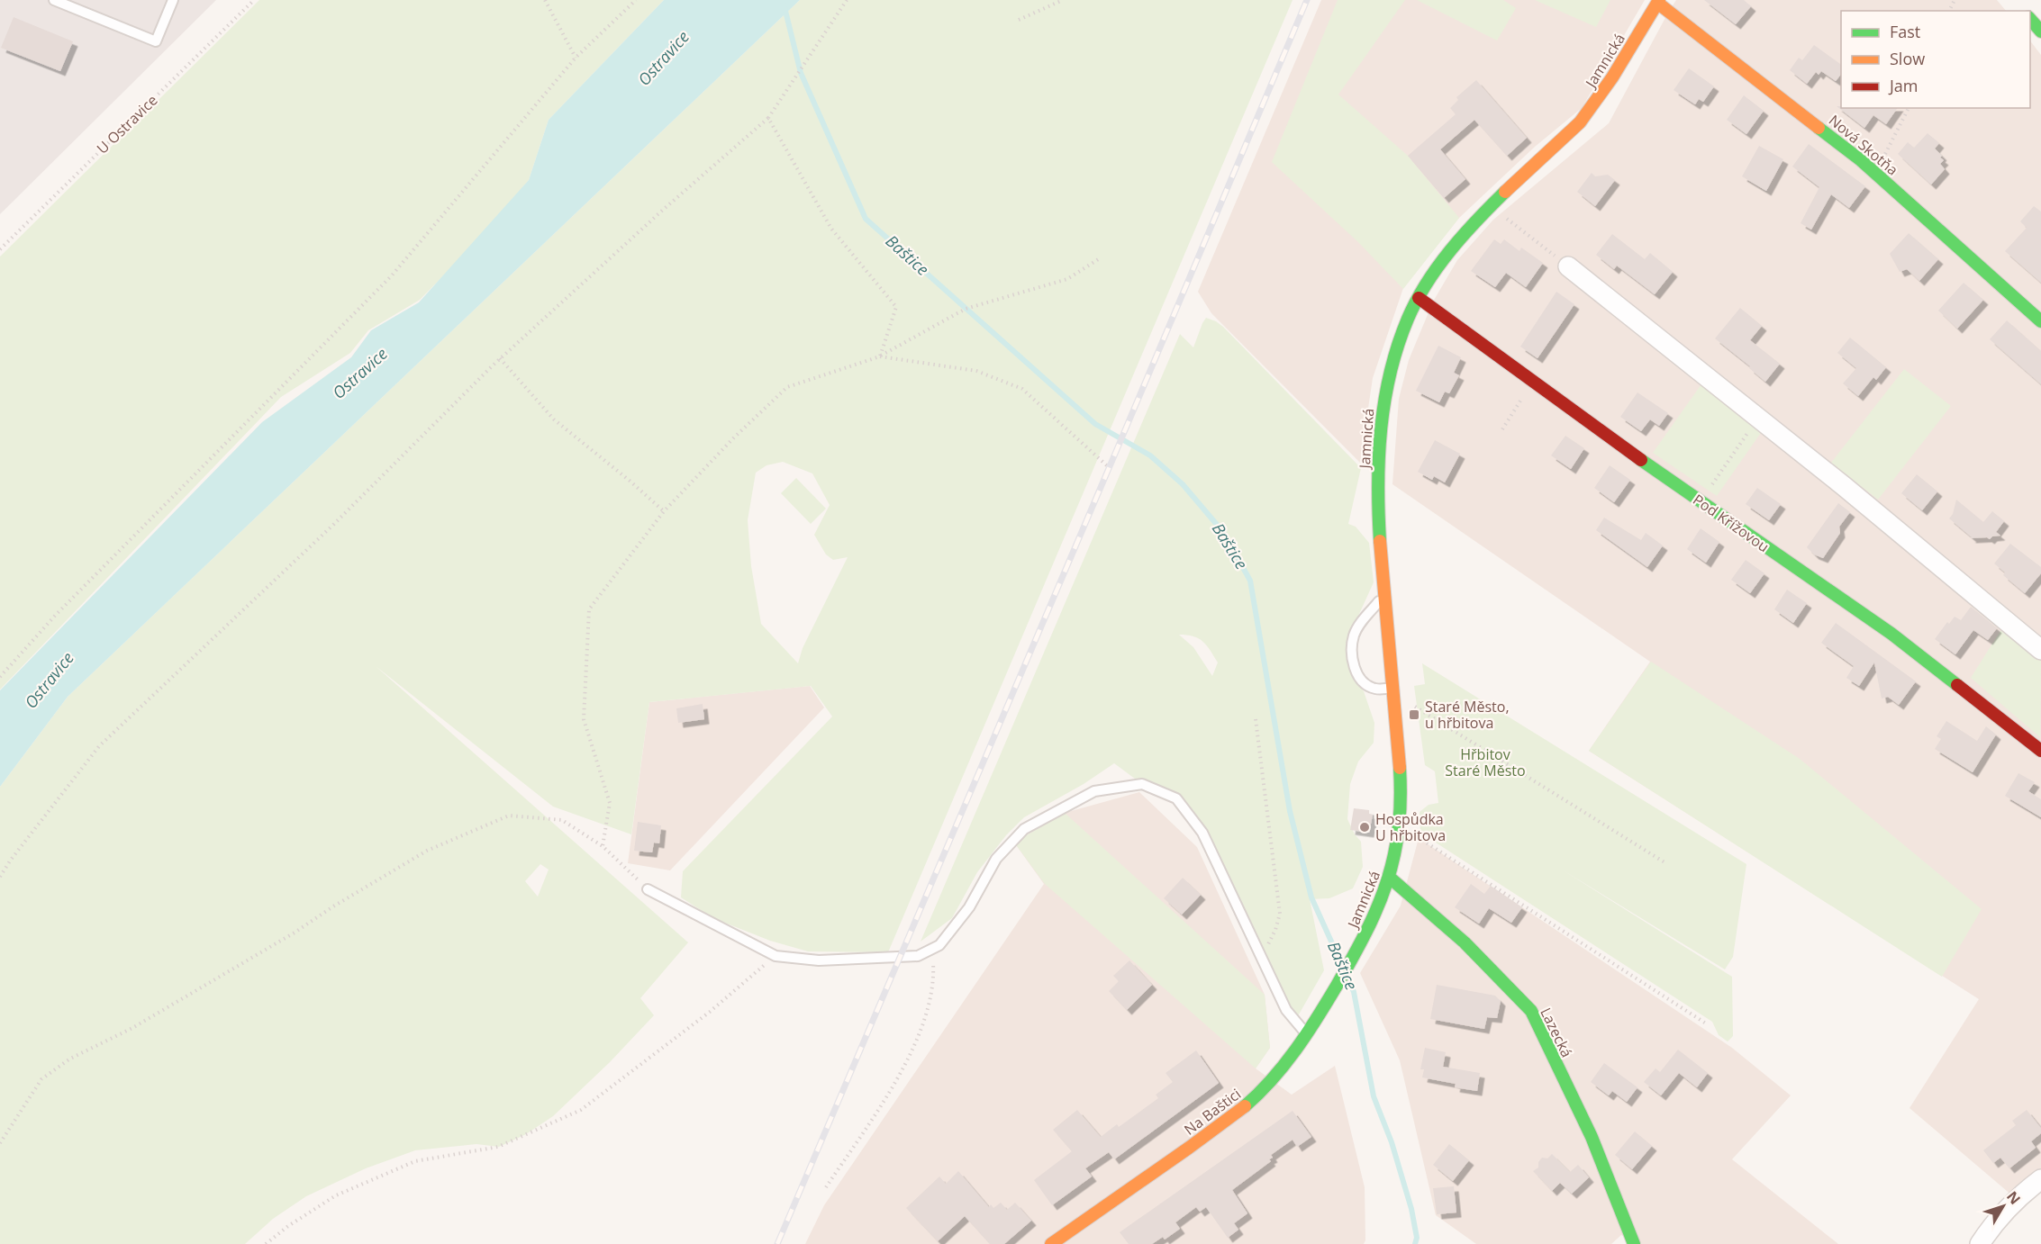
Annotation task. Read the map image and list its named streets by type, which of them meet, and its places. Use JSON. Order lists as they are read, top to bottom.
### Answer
{
  "streets": {
    "street": [
      "Jamnická",
      "Nová Skotňa",
      "Pod Křížovou",
      "Lazecká",
      "Na Baštici"
    ],
    "path": ["U Ostravice"]
  },
  "crossings": [
    ["Jamnická", "Nová Skotňa"],
    ["Jamnická", "Pod Křížovou"],
    ["Jamnická", "Lazecká"],
    ["Jamnická", "Na Baštici"]
  ],
  "water": ["Ostravice", "Baštice"],
  "parks": ["Hřbitov Staré Město"],
  "places": {
    "transit": ["Staré Město, u hřbitova"],
    "other": ["Hospůdka U hřbitova"]
  },
  "legend": ["Fast", "Slow", "Jam"],
  "north": "top right"
}
